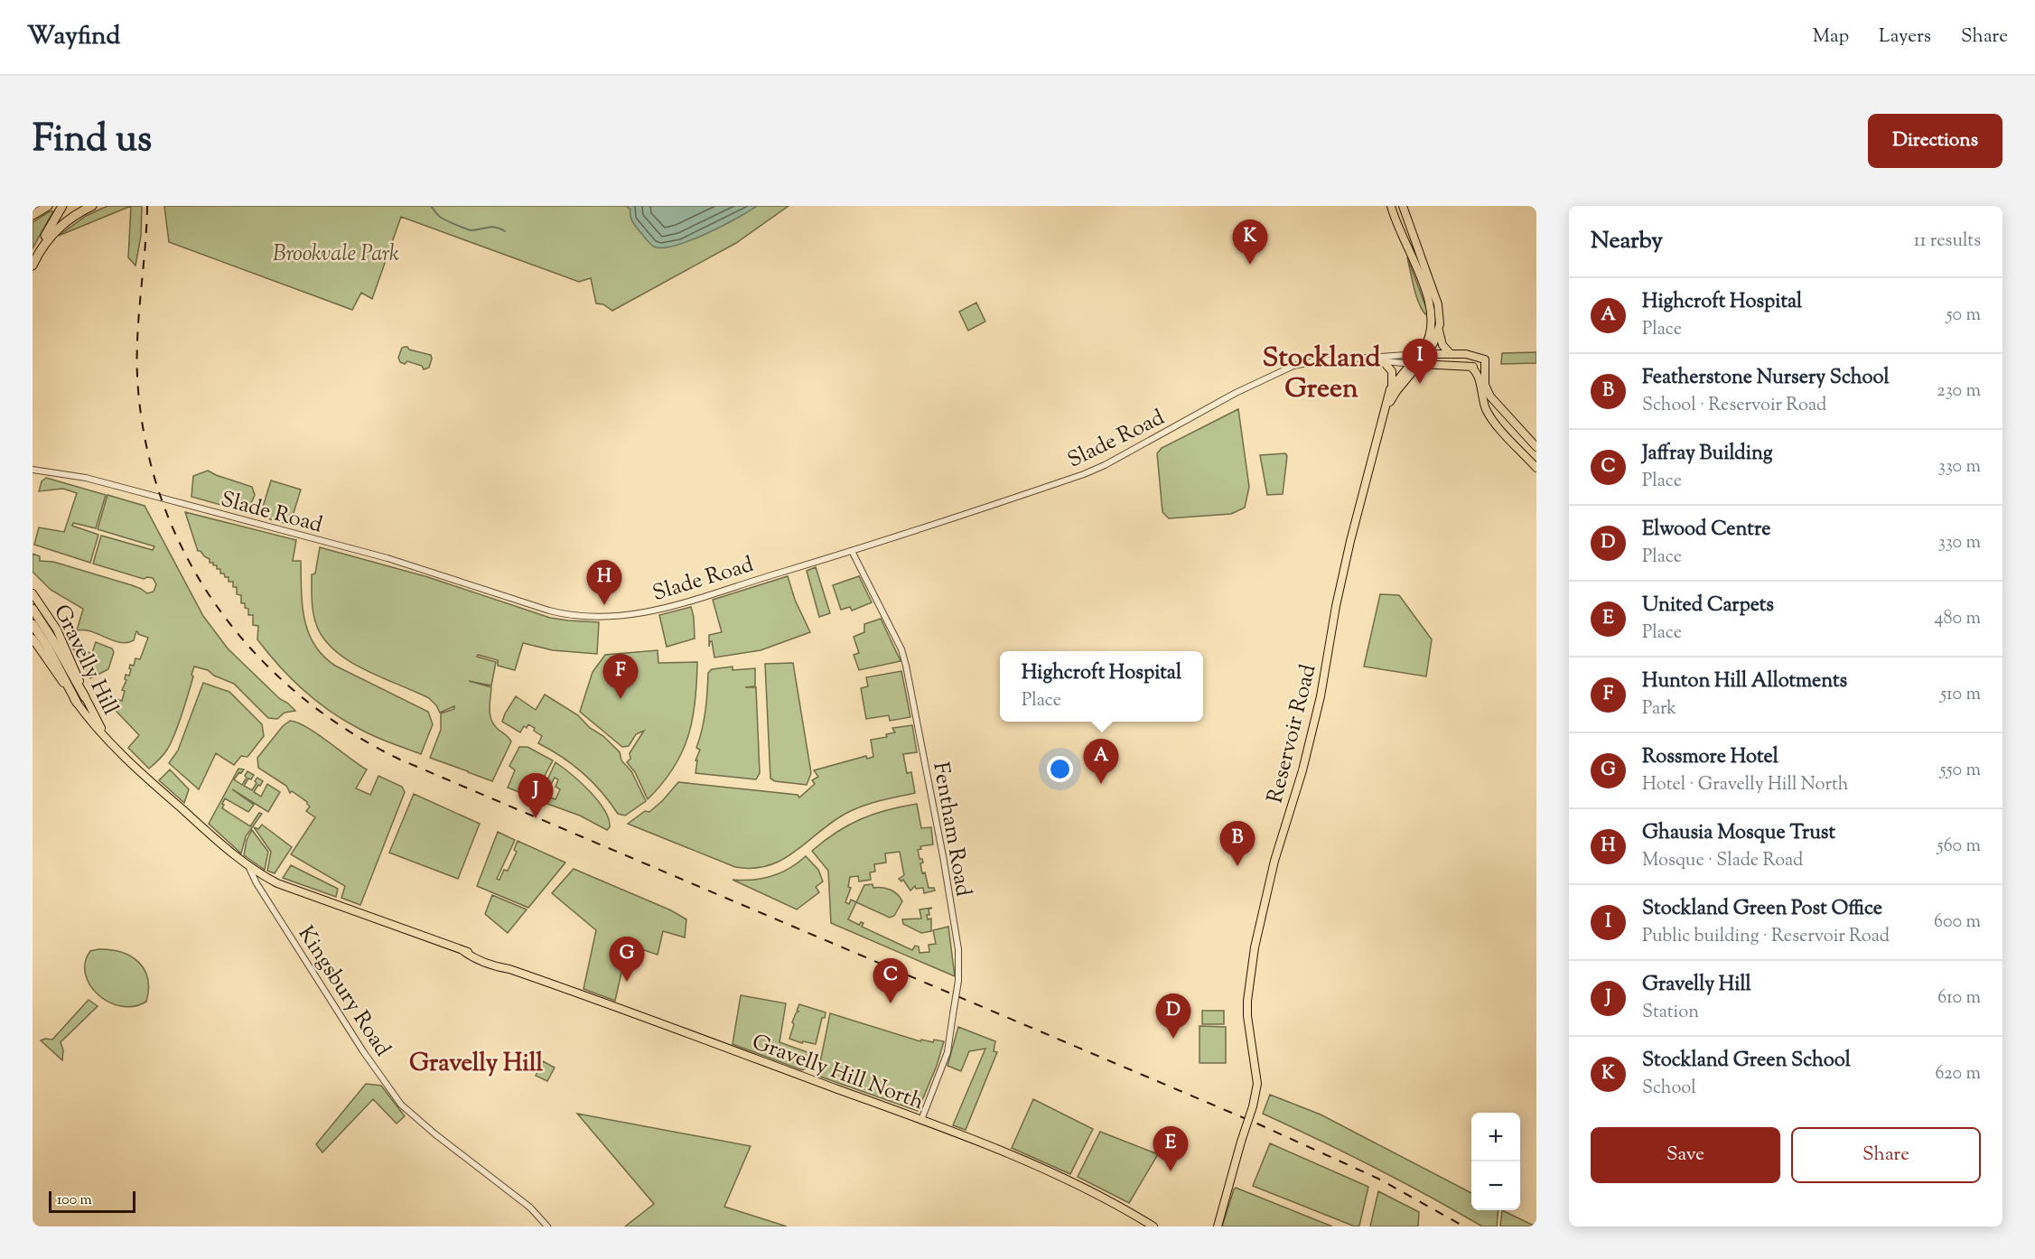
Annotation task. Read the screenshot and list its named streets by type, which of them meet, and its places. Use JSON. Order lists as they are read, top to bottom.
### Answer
{
  "streets": {
    "main road": ["Gravelly Hill", "Reservoir Road", "Gravelly Hill North"],
    "street": ["Slade Road", "Fentham Road", "Kingsbury Road"]
  },
  "crossings": [
    ["Slade Road", "Reservoir Road"],
    ["Slade Road", "Fentham Road"],
    ["Gravelly Hill", "Kingsbury Road"],
    ["Gravelly Hill", "Gravelly Hill North"],
    ["Fentham Road", "Gravelly Hill North"]
  ],
  "districts": ["Stockland Green", "Gravelly Hill"],
  "parks": ["Brookvale Park"],
  "scale_bar": "100 m",
  "page": {
    "header": "Wayfind",
    "nav": ["Map", "Layers", "Share"],
    "title": "Find us",
    "buttons": [
      "Directions",
      ["Save", "Share"]
    ],
    "heading": ["Nearby", "11 results"],
    "pins": [
      "K",
      "I",
      "H",
      "F",
      "A",
      "J",
      "B",
      "G",
      "C",
      "D",
      "E"
    ],
    "list": [
      {
        "mark": "A",
        "name": "Highcroft Hospital",
        "note": "Place",
        "value": "50 m"
      },
      {
        "mark": "B",
        "name": "Featherstone Nursery School",
        "note": "School · Reservoir Road",
        "value": "230 m"
      },
      {
        "mark": "C",
        "name": "Jaffray Building",
        "note": "Place",
        "value": "330 m"
      },
      {
        "mark": "D",
        "name": "Elwood Centre",
        "note": "Place",
        "value": "330 m"
      },
      {
        "mark": "E",
        "name": "United Carpets",
        "note": "Place",
        "value": "480 m"
      },
      {
        "mark": "F",
        "name": "Hunton Hill Allotments",
        "note": "Park",
        "value": "510 m"
      },
      {
        "mark": "G",
        "name": "Rossmore Hotel",
        "note": "Hotel · Gravelly Hill North",
        "value": "550 m"
      },
      {
        "mark": "H",
        "name": "Ghausia Mosque Trust",
        "note": "Mosque · Slade Road",
        "value": "560 m"
      },
      {
        "mark": "I",
        "name": "Stockland Green Post Office",
        "note": "Public building · Reservoir Road",
        "value": "600 m"
      },
      {
        "mark": "J",
        "name": "Gravelly Hill",
        "note": "Station",
        "value": "610 m"
      },
      {
        "mark": "K",
        "name": "Stockland Green School",
        "note": "School",
        "value": "620 m"
      }
    ],
    "popup": ["Highcroft Hospital", "Place"],
    "map_buttons": ["+", "−"],
    "scale": "100 m"
  }
}
